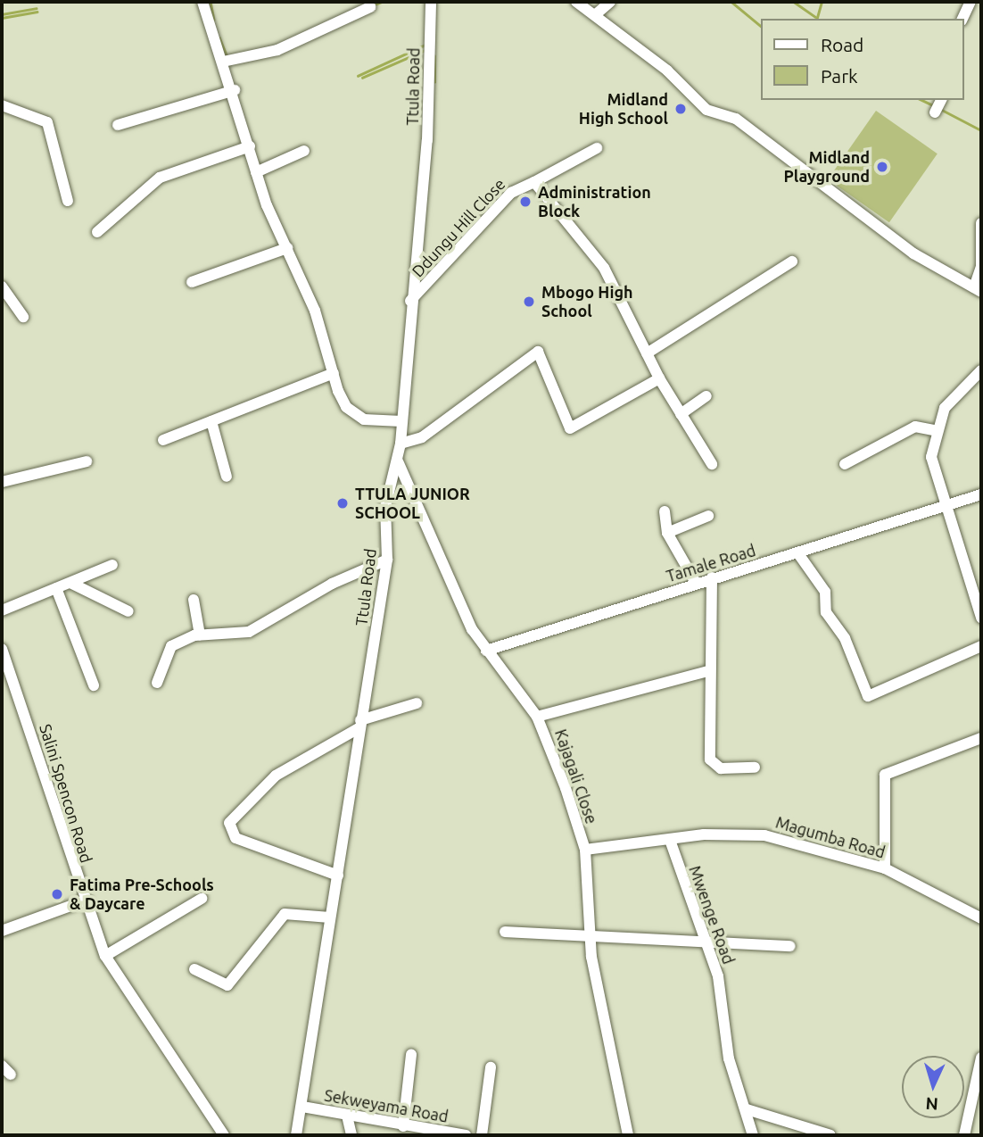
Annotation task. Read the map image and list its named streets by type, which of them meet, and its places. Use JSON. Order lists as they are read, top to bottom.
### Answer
{
  "streets": {
    "street": [
      "Ttula Road",
      "Ddungu Hill Close",
      "Tamale Road",
      "Kajagali Close",
      "Salini Spencon Road",
      "Magumba Road",
      "Mwenge Road",
      "Sekweyama Road"
    ]
  },
  "crossings": [
    ["Ttula Road", "Ddungu Hill Close"],
    ["Ttula Road", "Kajagali Close"],
    ["Ttula Road", "Sekweyama Road"],
    ["Tamale Road", "Kajagali Close"],
    ["Kajagali Close", "Magumba Road"],
    ["Magumba Road", "Mwenge Road"]
  ],
  "places": [
    "Midland High School",
    "Midland Playground",
    "Administration Block",
    "Mbogo High School",
    "TTULA JUNIOR SCHOOL",
    "Fatima Pre-Schools & Daycare"
  ],
  "legend": ["Road", "Park"],
  "north": "bottom"
}
